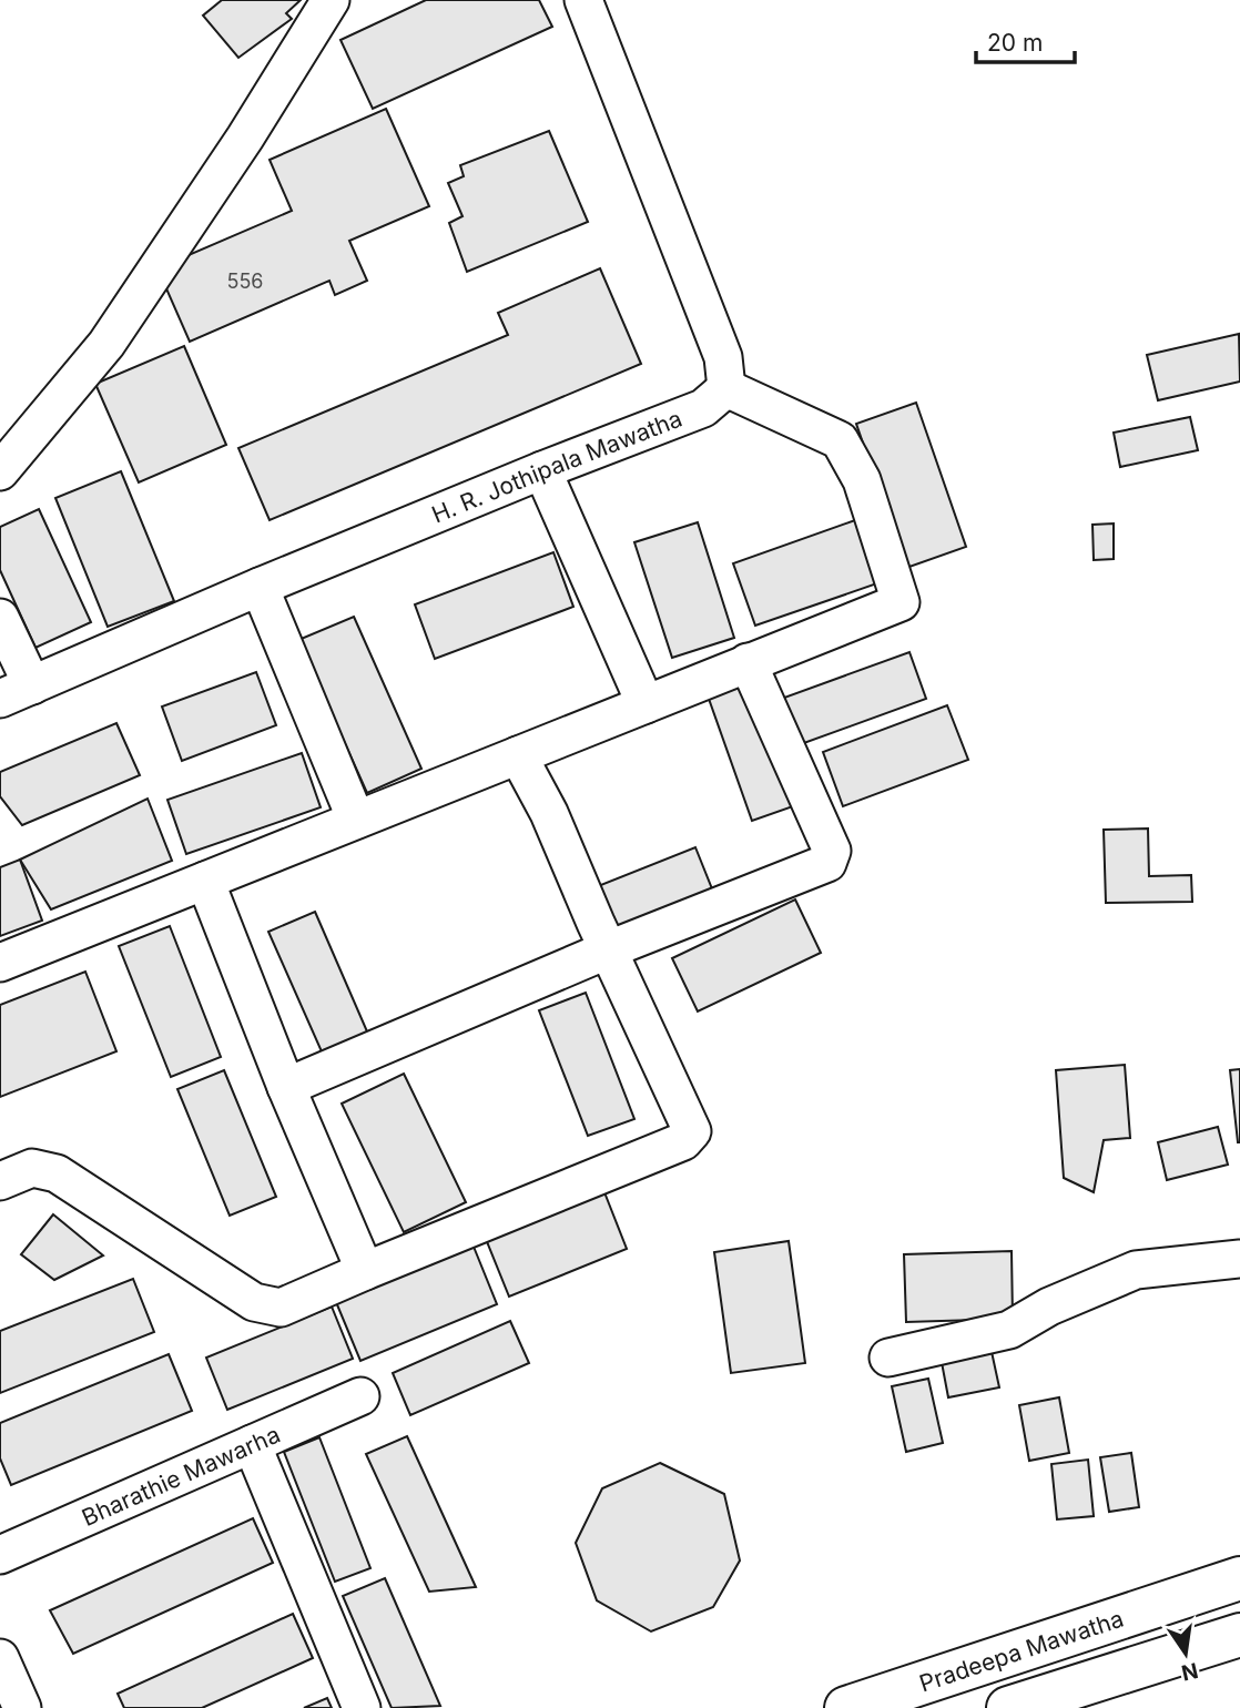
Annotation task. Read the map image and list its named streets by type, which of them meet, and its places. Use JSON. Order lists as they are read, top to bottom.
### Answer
{
  "streets": {
    "highway": ["Pradeepa Mawatha"],
    "street": ["H. R. Jothipala Mawatha", "Bharathie Mawarha"]
  },
  "house_numbers": ["556"],
  "scale_bar": "20 m",
  "north": "bottom"
}
